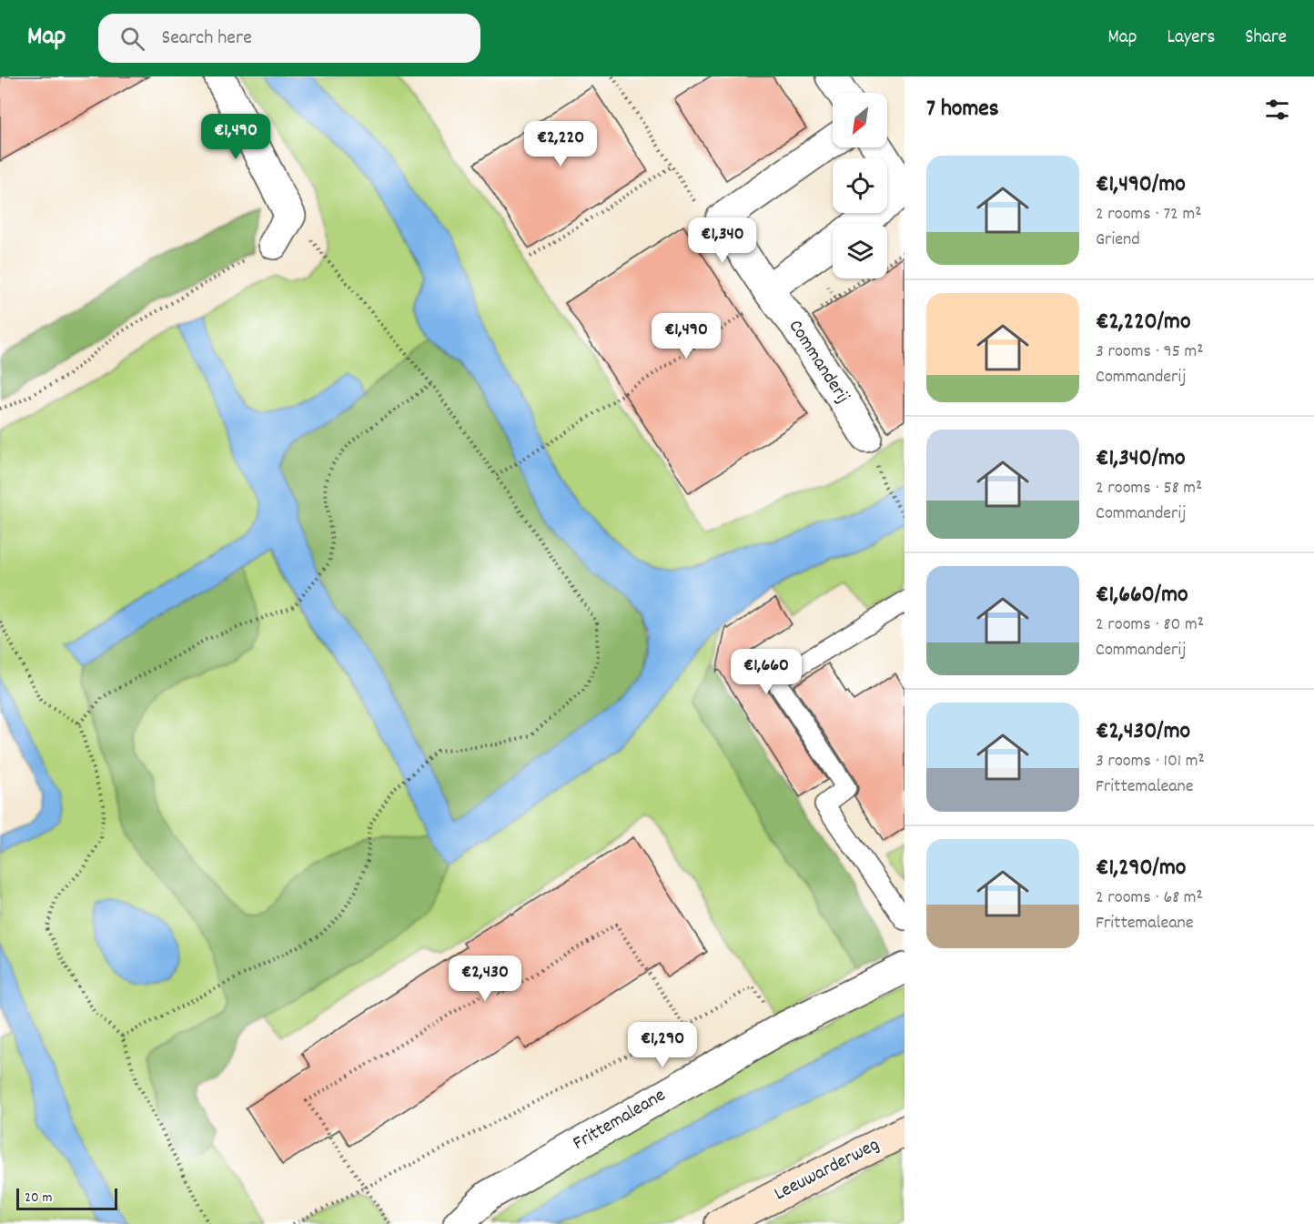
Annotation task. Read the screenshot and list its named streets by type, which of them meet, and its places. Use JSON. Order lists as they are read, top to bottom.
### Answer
{
  "streets": {
    "main road": ["Leeuwarderweg"],
    "street": ["Commanderij", "Frittemaleane"]
  },
  "scale_bar": "20 m",
  "north": "bottom left",
  "page": {
    "header": "Map",
    "search": "Search here",
    "nav": ["Map", "Layers", "Share"],
    "heading": "7 homes",
    "price": [
      "€1,490",
      "€2,220",
      "€1,340",
      "€1,490",
      "€1,660",
      "€2,430",
      "€1,290"
    ],
    "list": [
      {
        "name": "€1,490/mo",
        "note": "2 rooms · 72 m² · Griend"
      },
      {
        "name": "€2,220/mo",
        "note": "3 rooms · 95 m² · Commanderij"
      },
      {
        "name": "€1,340/mo",
        "note": "2 rooms · 58 m² · Commanderij"
      },
      {
        "name": "€1,660/mo",
        "note": "2 rooms · 80 m² · Commanderij"
      },
      {
        "name": "€2,430/mo",
        "note": "3 rooms · 101 m² · Frittemaleane"
      },
      {
        "name": "€1,290/mo",
        "note": "2 rooms · 68 m² · Frittemaleane"
      }
    ],
    "scale": "20 m"
  }
}
